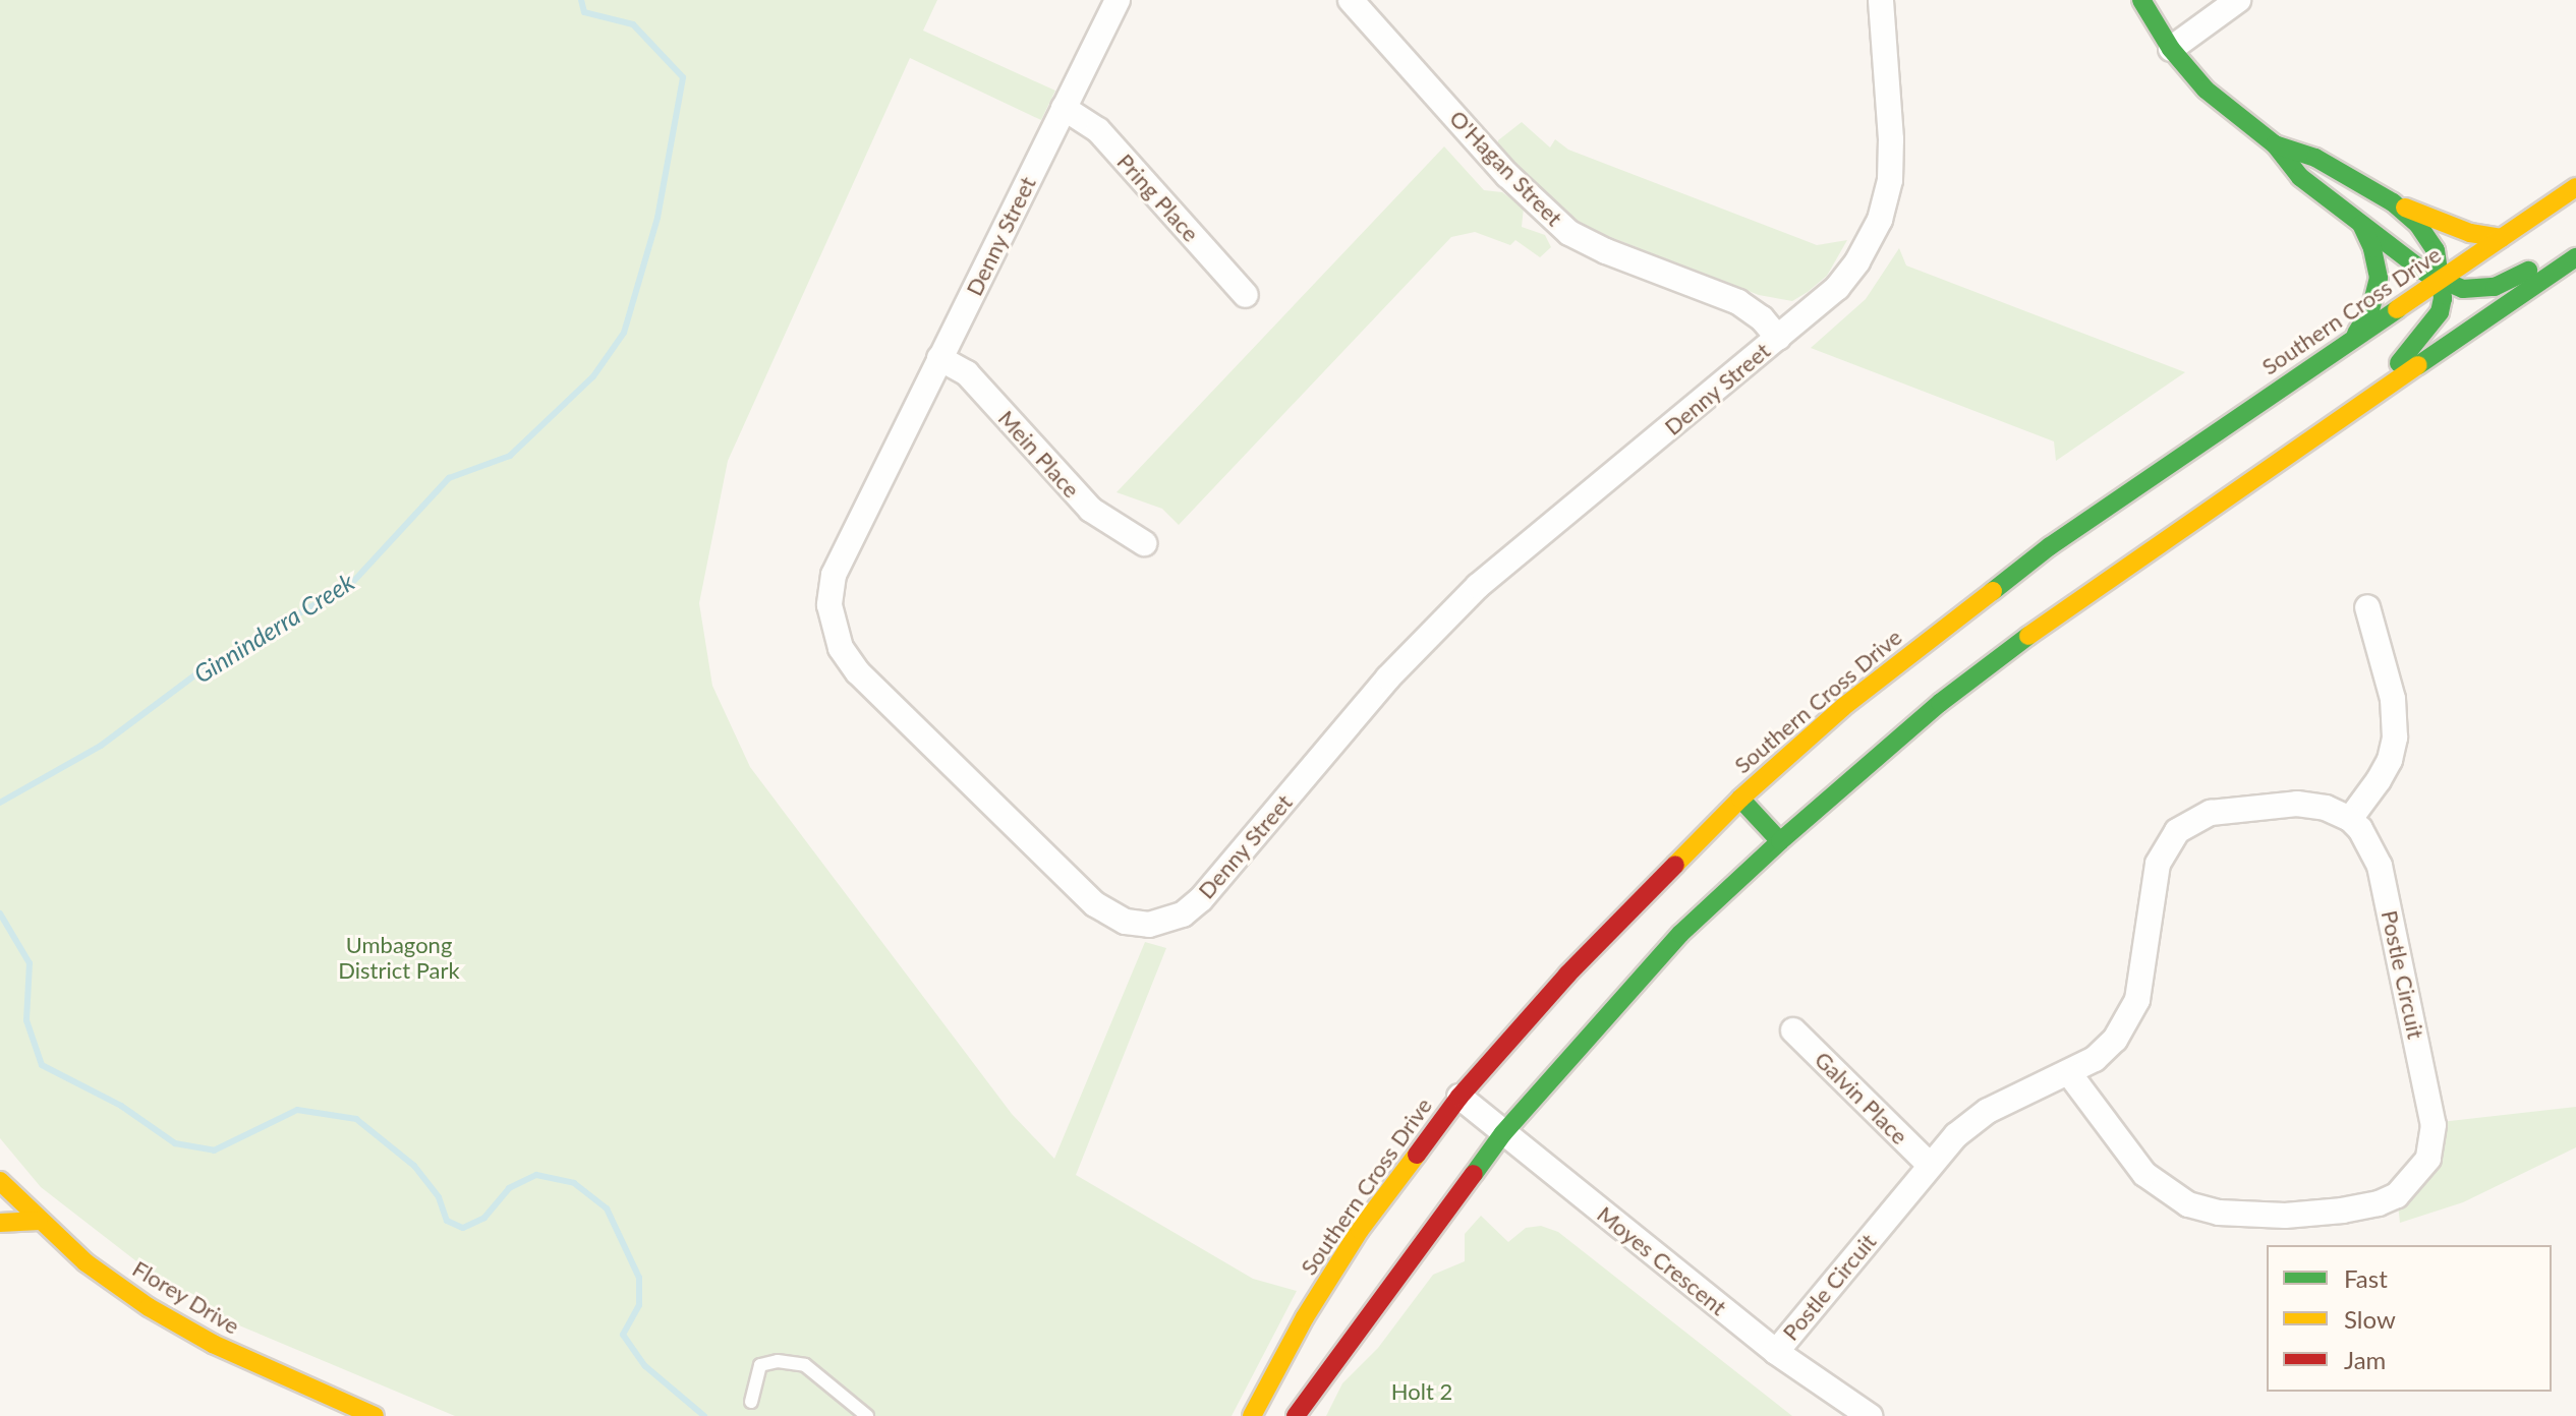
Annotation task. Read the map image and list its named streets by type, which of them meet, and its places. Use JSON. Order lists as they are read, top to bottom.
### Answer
{
  "streets": {
    "main road": ["Southern Cross Drive", "Florey Drive"],
    "street": [
      "O'Hagan Street",
      "Pring Place",
      "Denny Street",
      "Mein Place",
      "Postle Circuit",
      "Galvin Place",
      "Moyes Crescent"
    ]
  },
  "crossings": [
    ["O'Hagan Street", "Denny Street"],
    ["Pring Place", "Denny Street"],
    ["Denny Street", "Mein Place"],
    ["Southern Cross Drive", "Moyes Crescent"],
    ["Postle Circuit", "Galvin Place"],
    ["Postle Circuit", "Moyes Crescent"]
  ],
  "water": ["Ginninderra Creek"],
  "parks": ["Umbagong District Park", "Holt 2"],
  "legend": ["Fast", "Slow", "Jam"]
}
